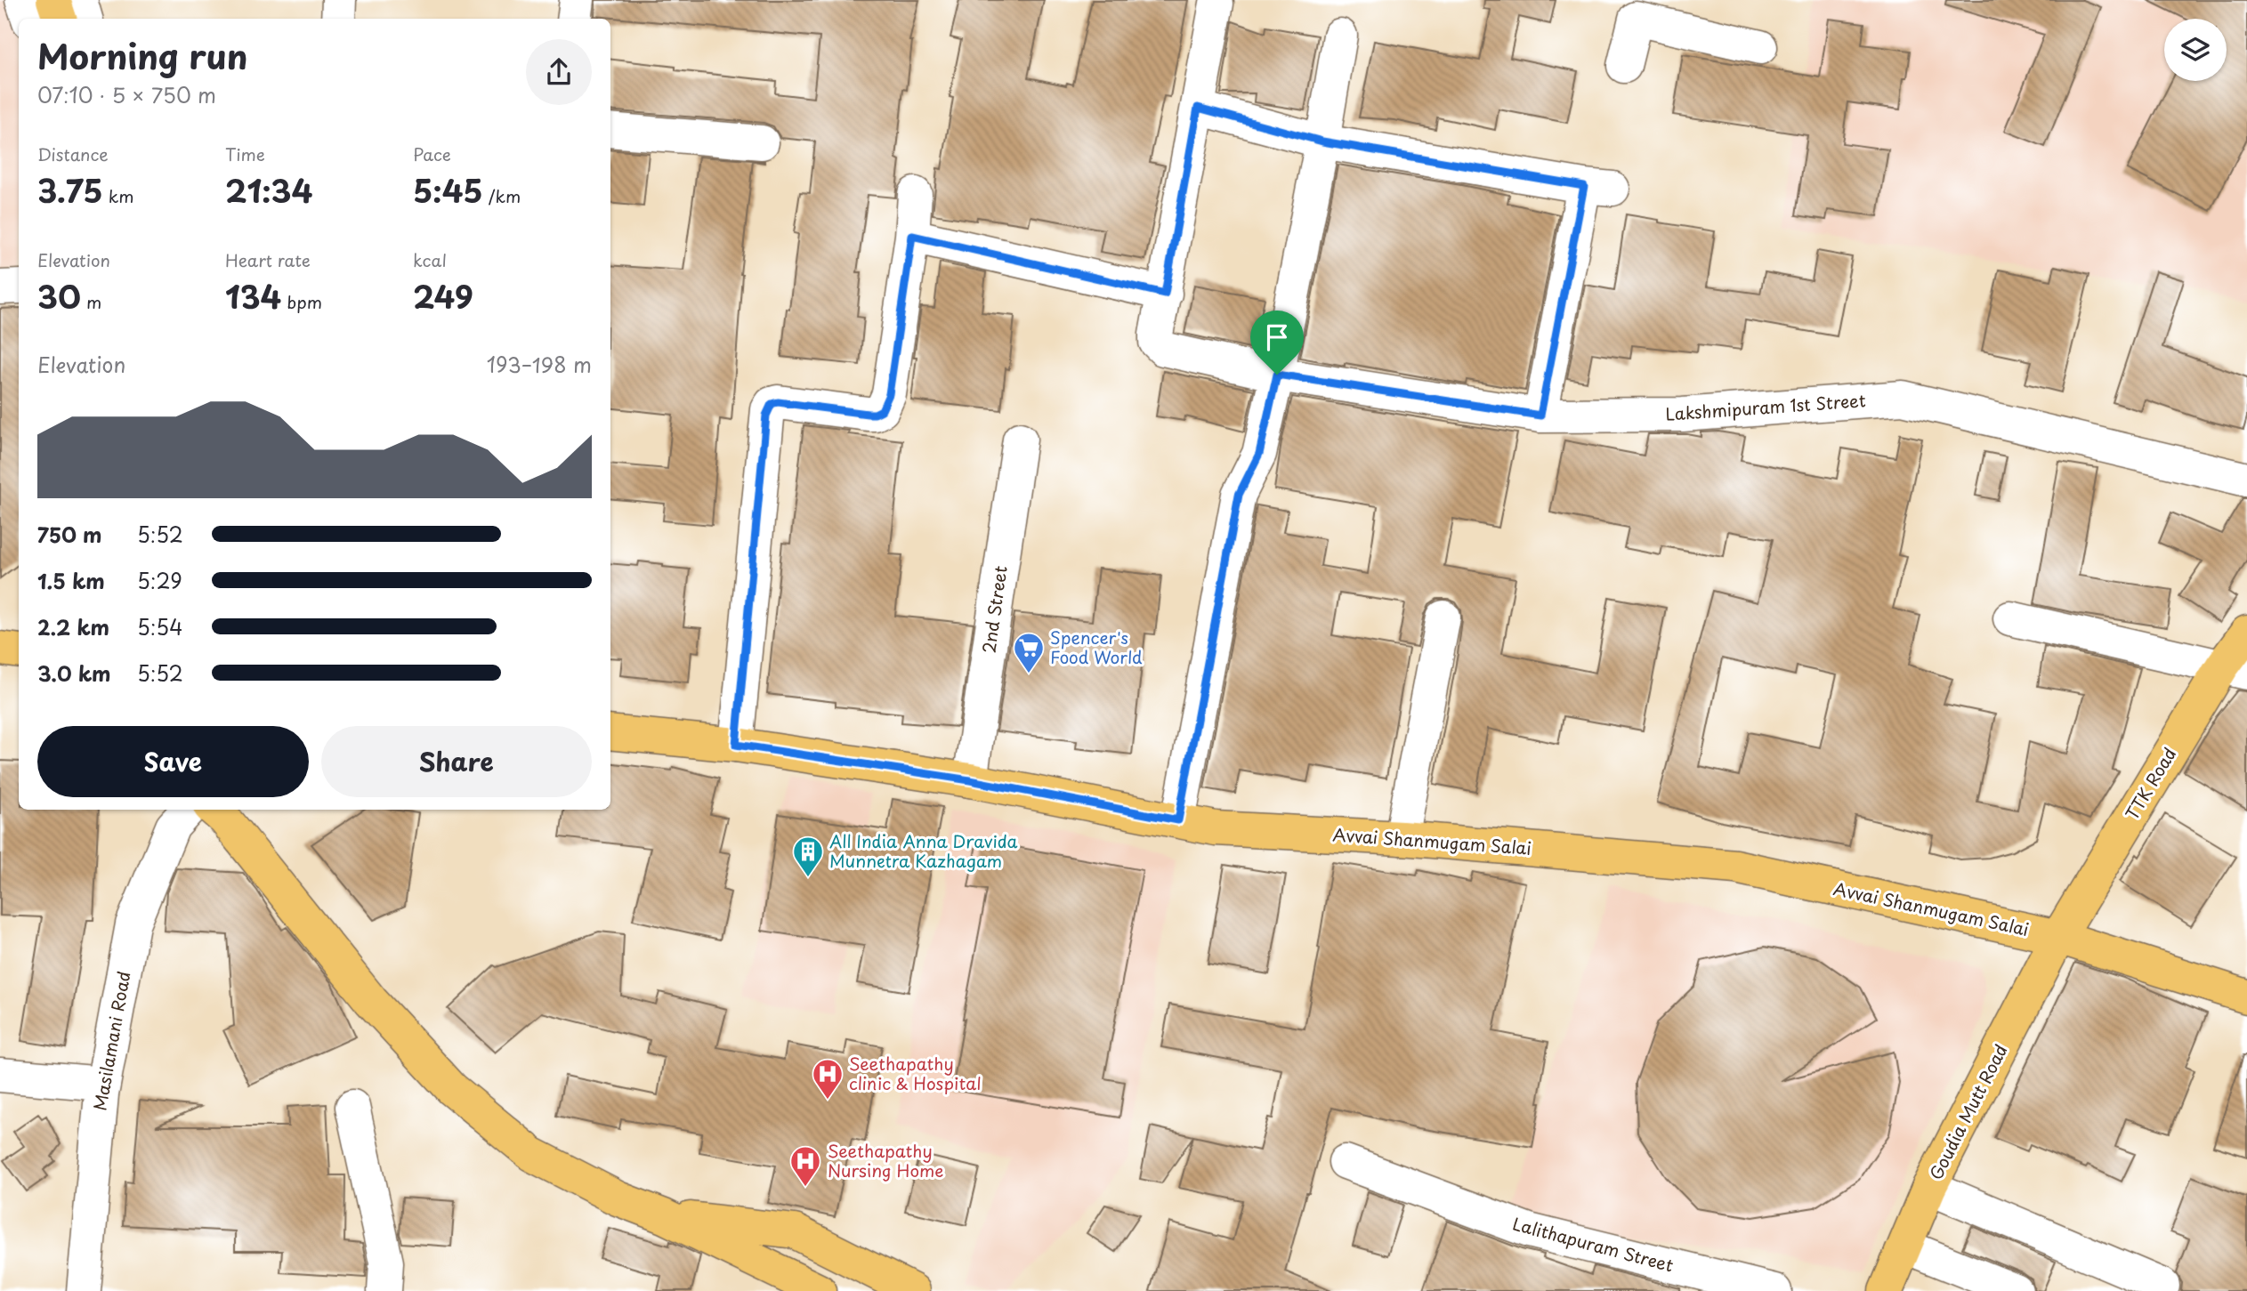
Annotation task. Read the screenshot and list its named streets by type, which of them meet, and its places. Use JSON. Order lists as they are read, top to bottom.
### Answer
{
  "streets": {
    "main road": ["TTK Road", "Avvai Shanmugam Salai", "Goudia Mutt Road"],
    "street": [
      "Lakshmipuram 1st Street",
      "2nd Street",
      "Masilamani Road",
      "Lalithapuram Street"
    ]
  },
  "crossings": [
    ["2nd Street", "Avvai Shanmugam Salai"],
    ["TTK Road", "Avvai Shanmugam Salai"],
    ["TTK Road", "Goudia Mutt Road"],
    ["Avvai Shanmugam Salai", "Goudia Mutt Road"]
  ],
  "places": {
    "supermarket": ["Spencer's Food World"],
    "building": ["All India Anna Dravida Munnetra Kazhagam"],
    "hospital": ["Seethapathy clinic & Hospital", "Seethapathy Nursing Home"]
  },
  "page": {
    "heading": ["Morning run", "07:10 · 5 × 750 m"],
    "stats": [
      ["Distance", "3.75 km"],
      ["Time", "21:34"],
      ["Pace", "5:45 /km"],
      ["Elevation", "30 m"],
      ["Heart rate", "134 bpm"],
      ["kcal", "249"]
    ],
    "chart": ["Elevation", "193–198 m"],
    "list": [
      {
        "name": "750 m",
        "note": "5:52"
      },
      {
        "name": "1.5 km",
        "note": "5:29"
      },
      {
        "name": "2.2 km",
        "note": "5:54"
      },
      {
        "name": "3.0 km",
        "note": "5:52"
      }
    ],
    "buttons": ["Save", "Share"]
  }
}
